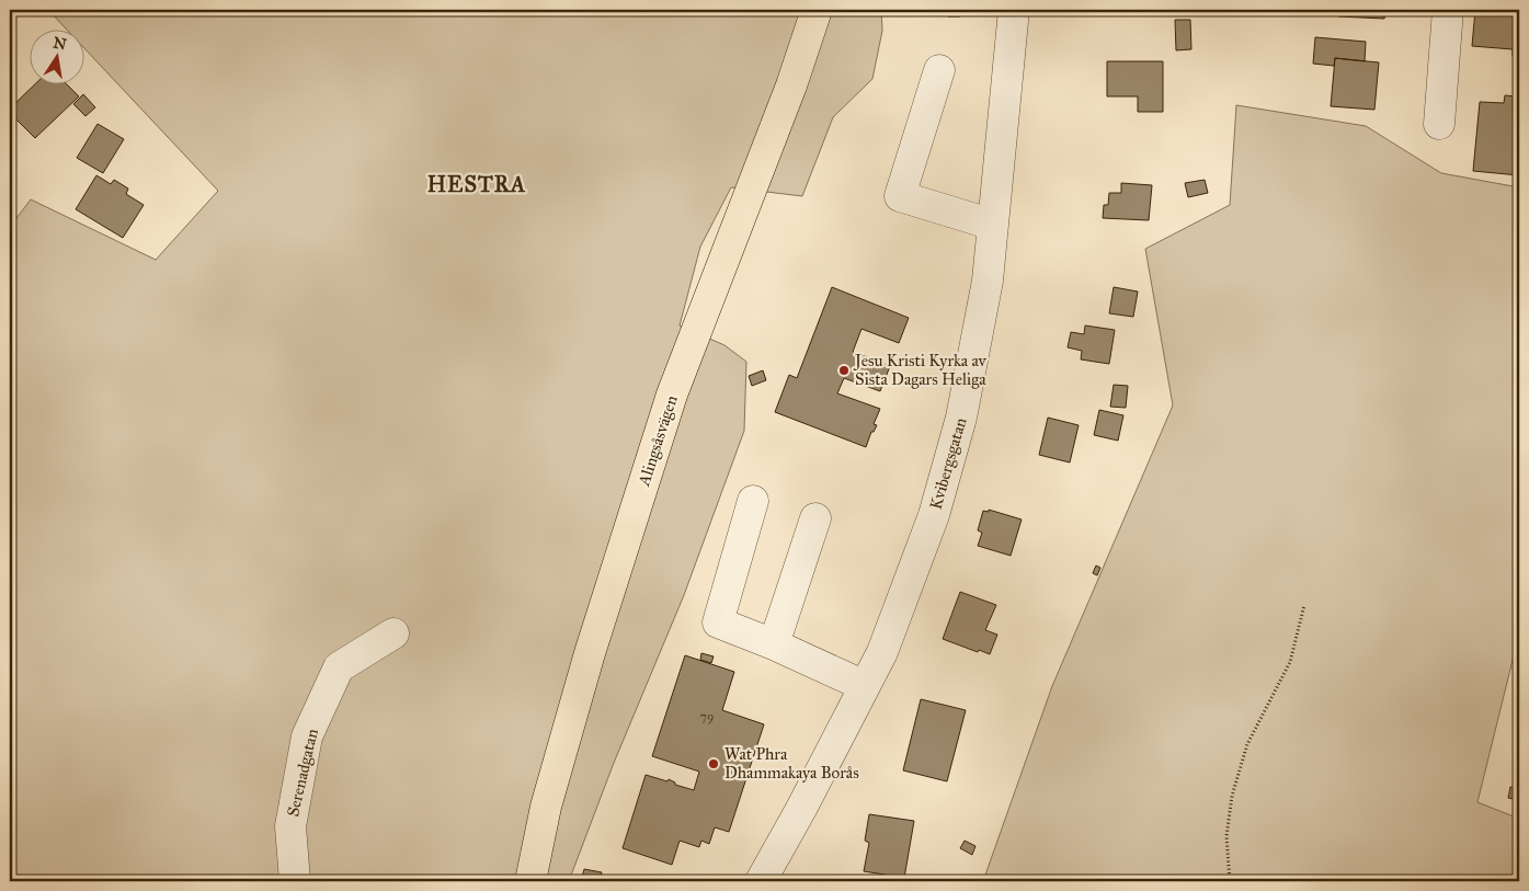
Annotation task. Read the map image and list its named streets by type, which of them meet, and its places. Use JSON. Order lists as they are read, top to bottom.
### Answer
{
  "streets": {
    "main road": ["Alingsåsvägen"],
    "street": ["Kvibergsgatan", "Serenadgatan"]
  },
  "districts": ["HESTRA"],
  "places": ["Jesu Kristi Kyrka av Sista Dagars Heliga", "Wat Phra Dhammakaya Borås"],
  "house_numbers": ["79"],
  "north": "top"
}
